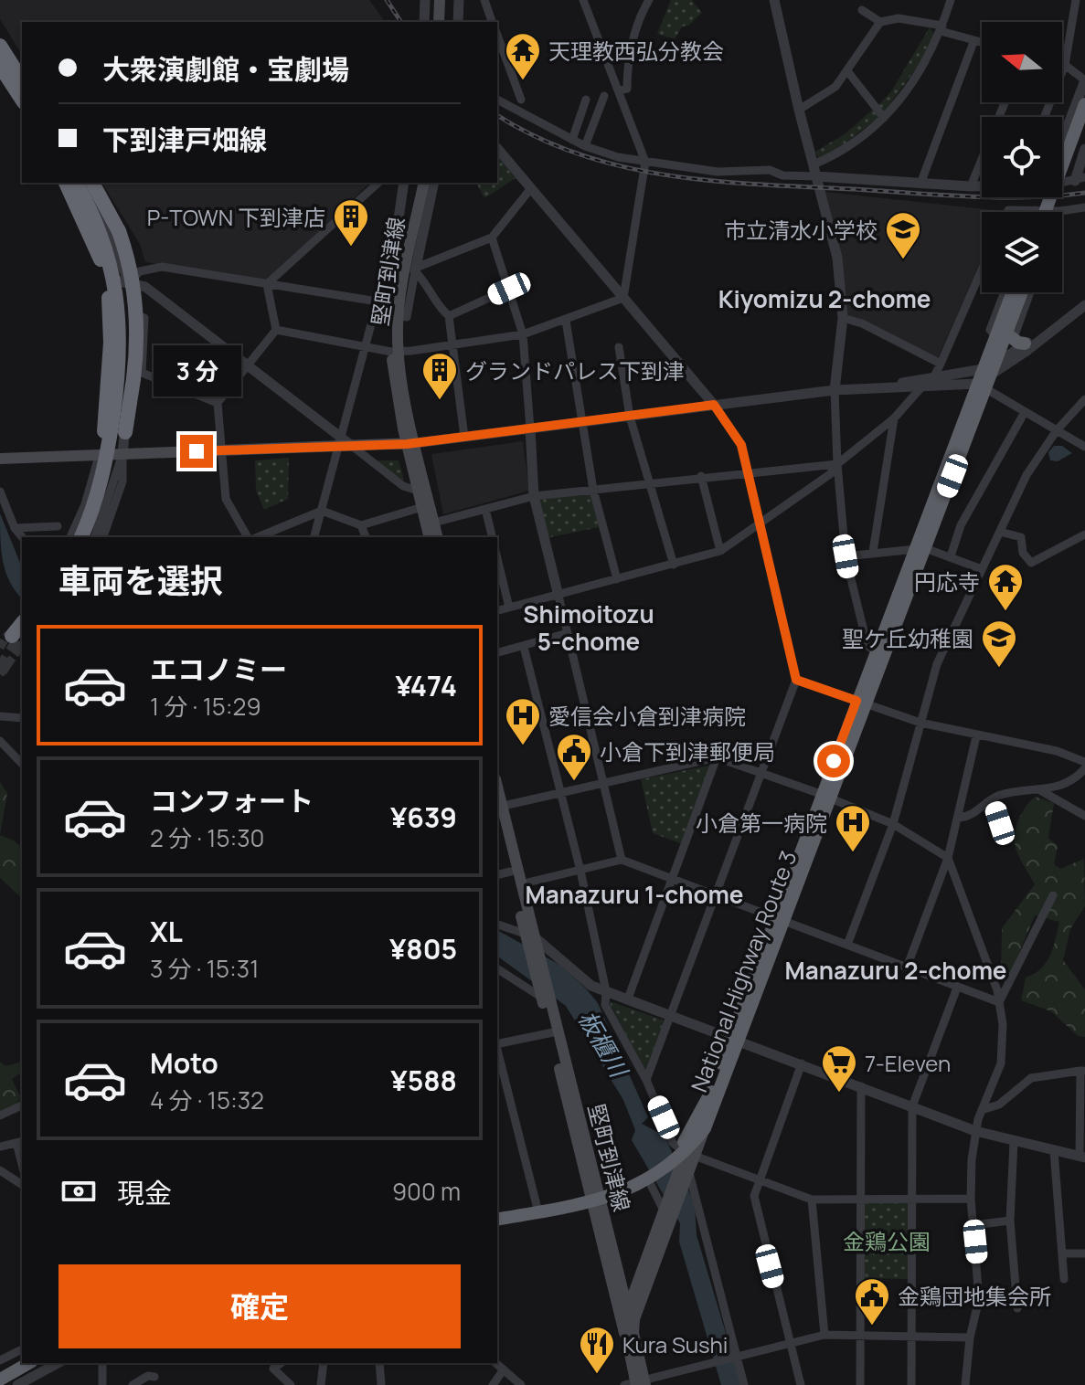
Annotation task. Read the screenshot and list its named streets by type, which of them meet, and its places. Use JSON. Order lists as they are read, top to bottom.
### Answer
{
  "streets": {
    "highway": ["National Highway Route 3"],
    "main road": ["堅町到津線"]
  },
  "crossings": [
    ["堅町到津線", "National Highway Route 3"]
  ],
  "districts": [
    "Kiyomizu 2-chome",
    "Shimoitozu 5-chome",
    "Manazuru 1-chome",
    "Manazuru 2-chome"
  ],
  "water": ["板櫃川"],
  "parks": ["金鶏公園"],
  "places": {
    "temple": ["天理教西弘分教会", "円応寺"],
    "building": ["P-TOWN 下到津店", "グランドパレス下到津"],
    "school or university": ["市立清水小学校", "聖ケ丘幼稚園"],
    "hospital": ["愛信会小倉到津病院", "小倉第一病院"],
    "public building": ["小倉下到津郵便局", "金鶏団地集会所"],
    "supermarket": ["7-Eleven"],
    "restaurant": ["Kura Sushi"]
  },
  "north": "left",
  "page": {
    "banner": ["大衆演劇館・宝劇場", "下到津戸畑線"],
    "bubble": "3 分",
    "heading": "車両を選択",
    "list": [
      {
        "name": "エコノミー",
        "note": "1 分 · 15:29",
        "value": "¥474"
      },
      {
        "name": "コンフォート",
        "note": "2 分 · 15:30",
        "value": "¥639"
      },
      {
        "name": "XL",
        "note": "3 分 · 15:31",
        "value": "¥805"
      },
      {
        "name": "Moto",
        "note": "4 分 · 15:32",
        "value": "¥588"
      }
    ],
    "pay": ["現金", "900 m"],
    "buttons": "確定"
  }
}
